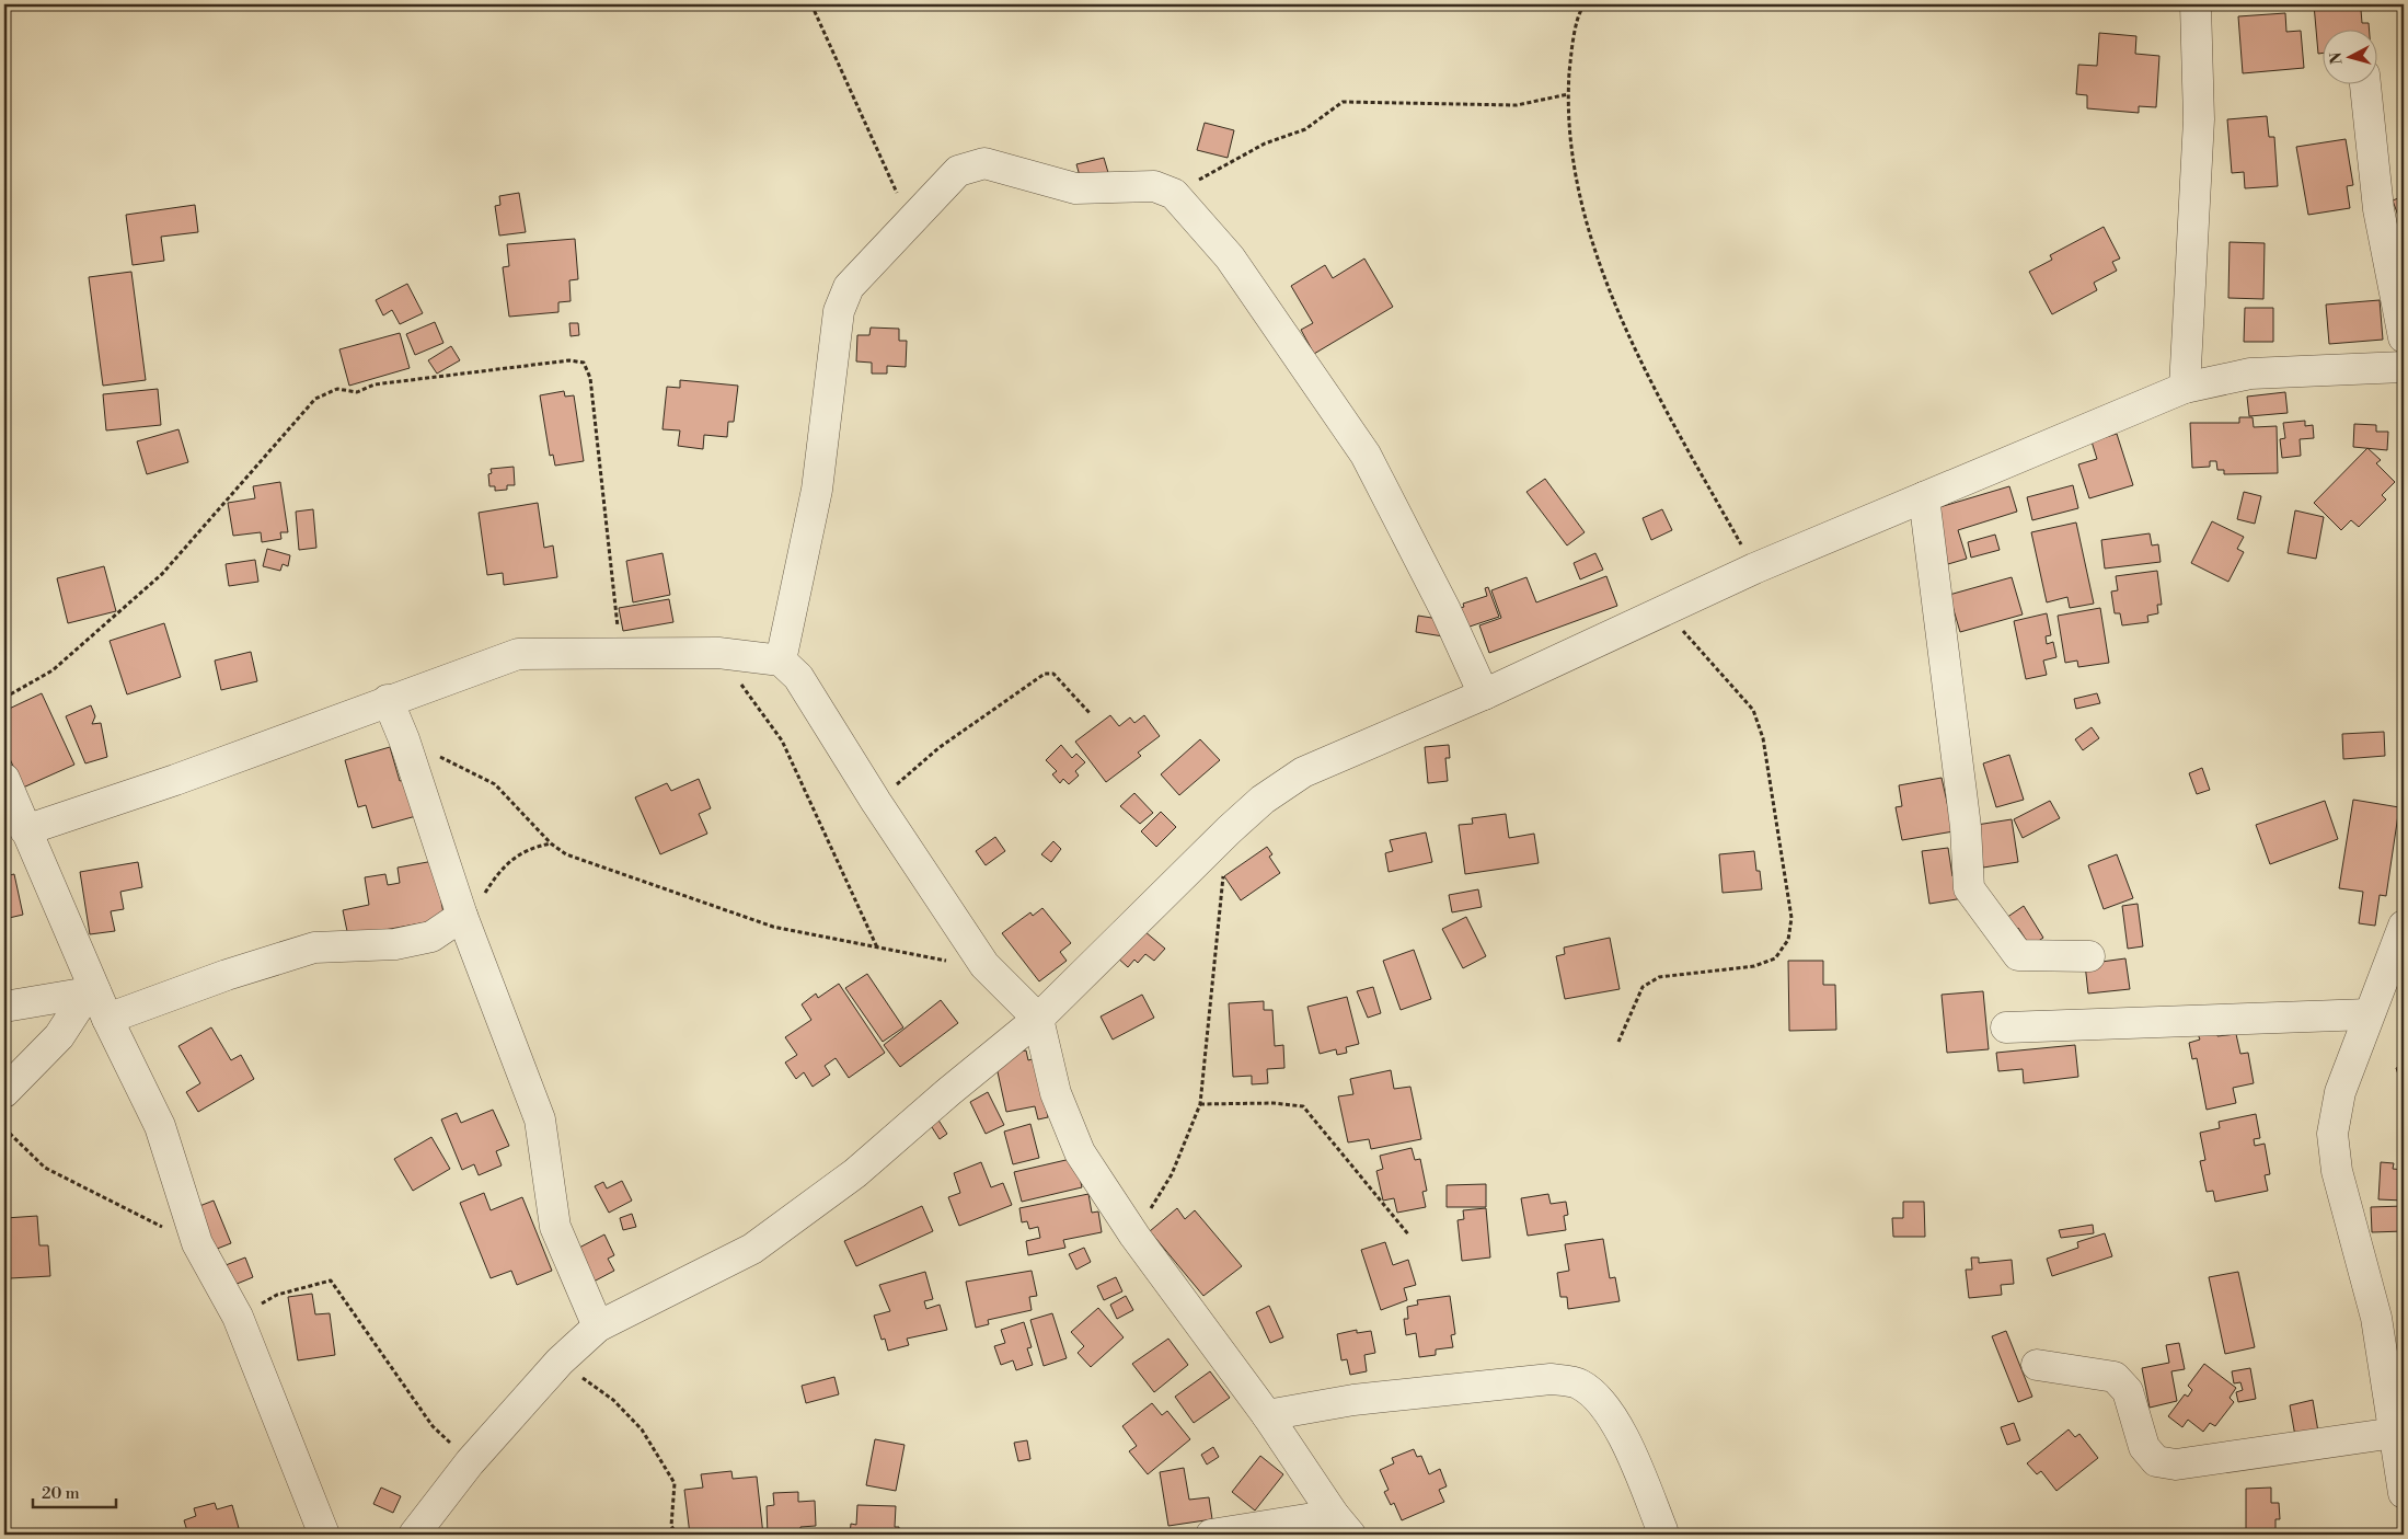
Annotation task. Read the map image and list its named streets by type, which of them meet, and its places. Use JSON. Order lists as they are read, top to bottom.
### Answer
{
  "scale_bar": "20 m",
  "north": "left"
}
